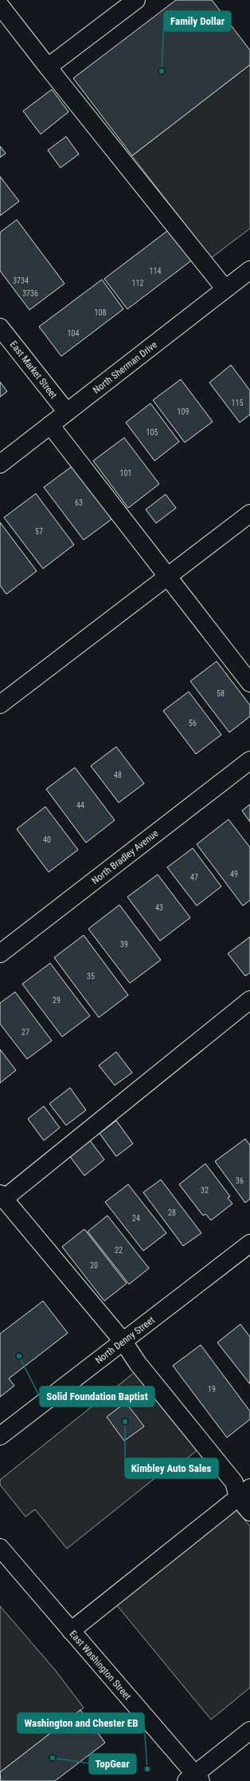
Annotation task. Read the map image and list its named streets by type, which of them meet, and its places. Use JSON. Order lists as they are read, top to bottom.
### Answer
{
  "streets": {
    "street": [
      "North Sherman Drive",
      "East Market Street",
      "North Bradley Avenue",
      "North Denny Street",
      "East Washington Street"
    ]
  },
  "crossings": [
    ["North Sherman Drive", "East Market Street"]
  ],
  "places": [
    "Family Dollar",
    "Solid Foundation Baptist",
    "Kimbley Auto Sales",
    "TopGear",
    "Washington and Chester EB"
  ],
  "house_numbers": [
    "114",
    "3734",
    "112",
    "3736",
    "108",
    "104",
    "115",
    "109",
    "105",
    "101",
    "63",
    "57",
    "58",
    "56",
    "48",
    "44",
    "40",
    "49",
    "47",
    "43",
    "39",
    "35",
    "29",
    "27",
    "36",
    "32",
    "28",
    "24",
    "22",
    "20",
    "19"
  ]
}
